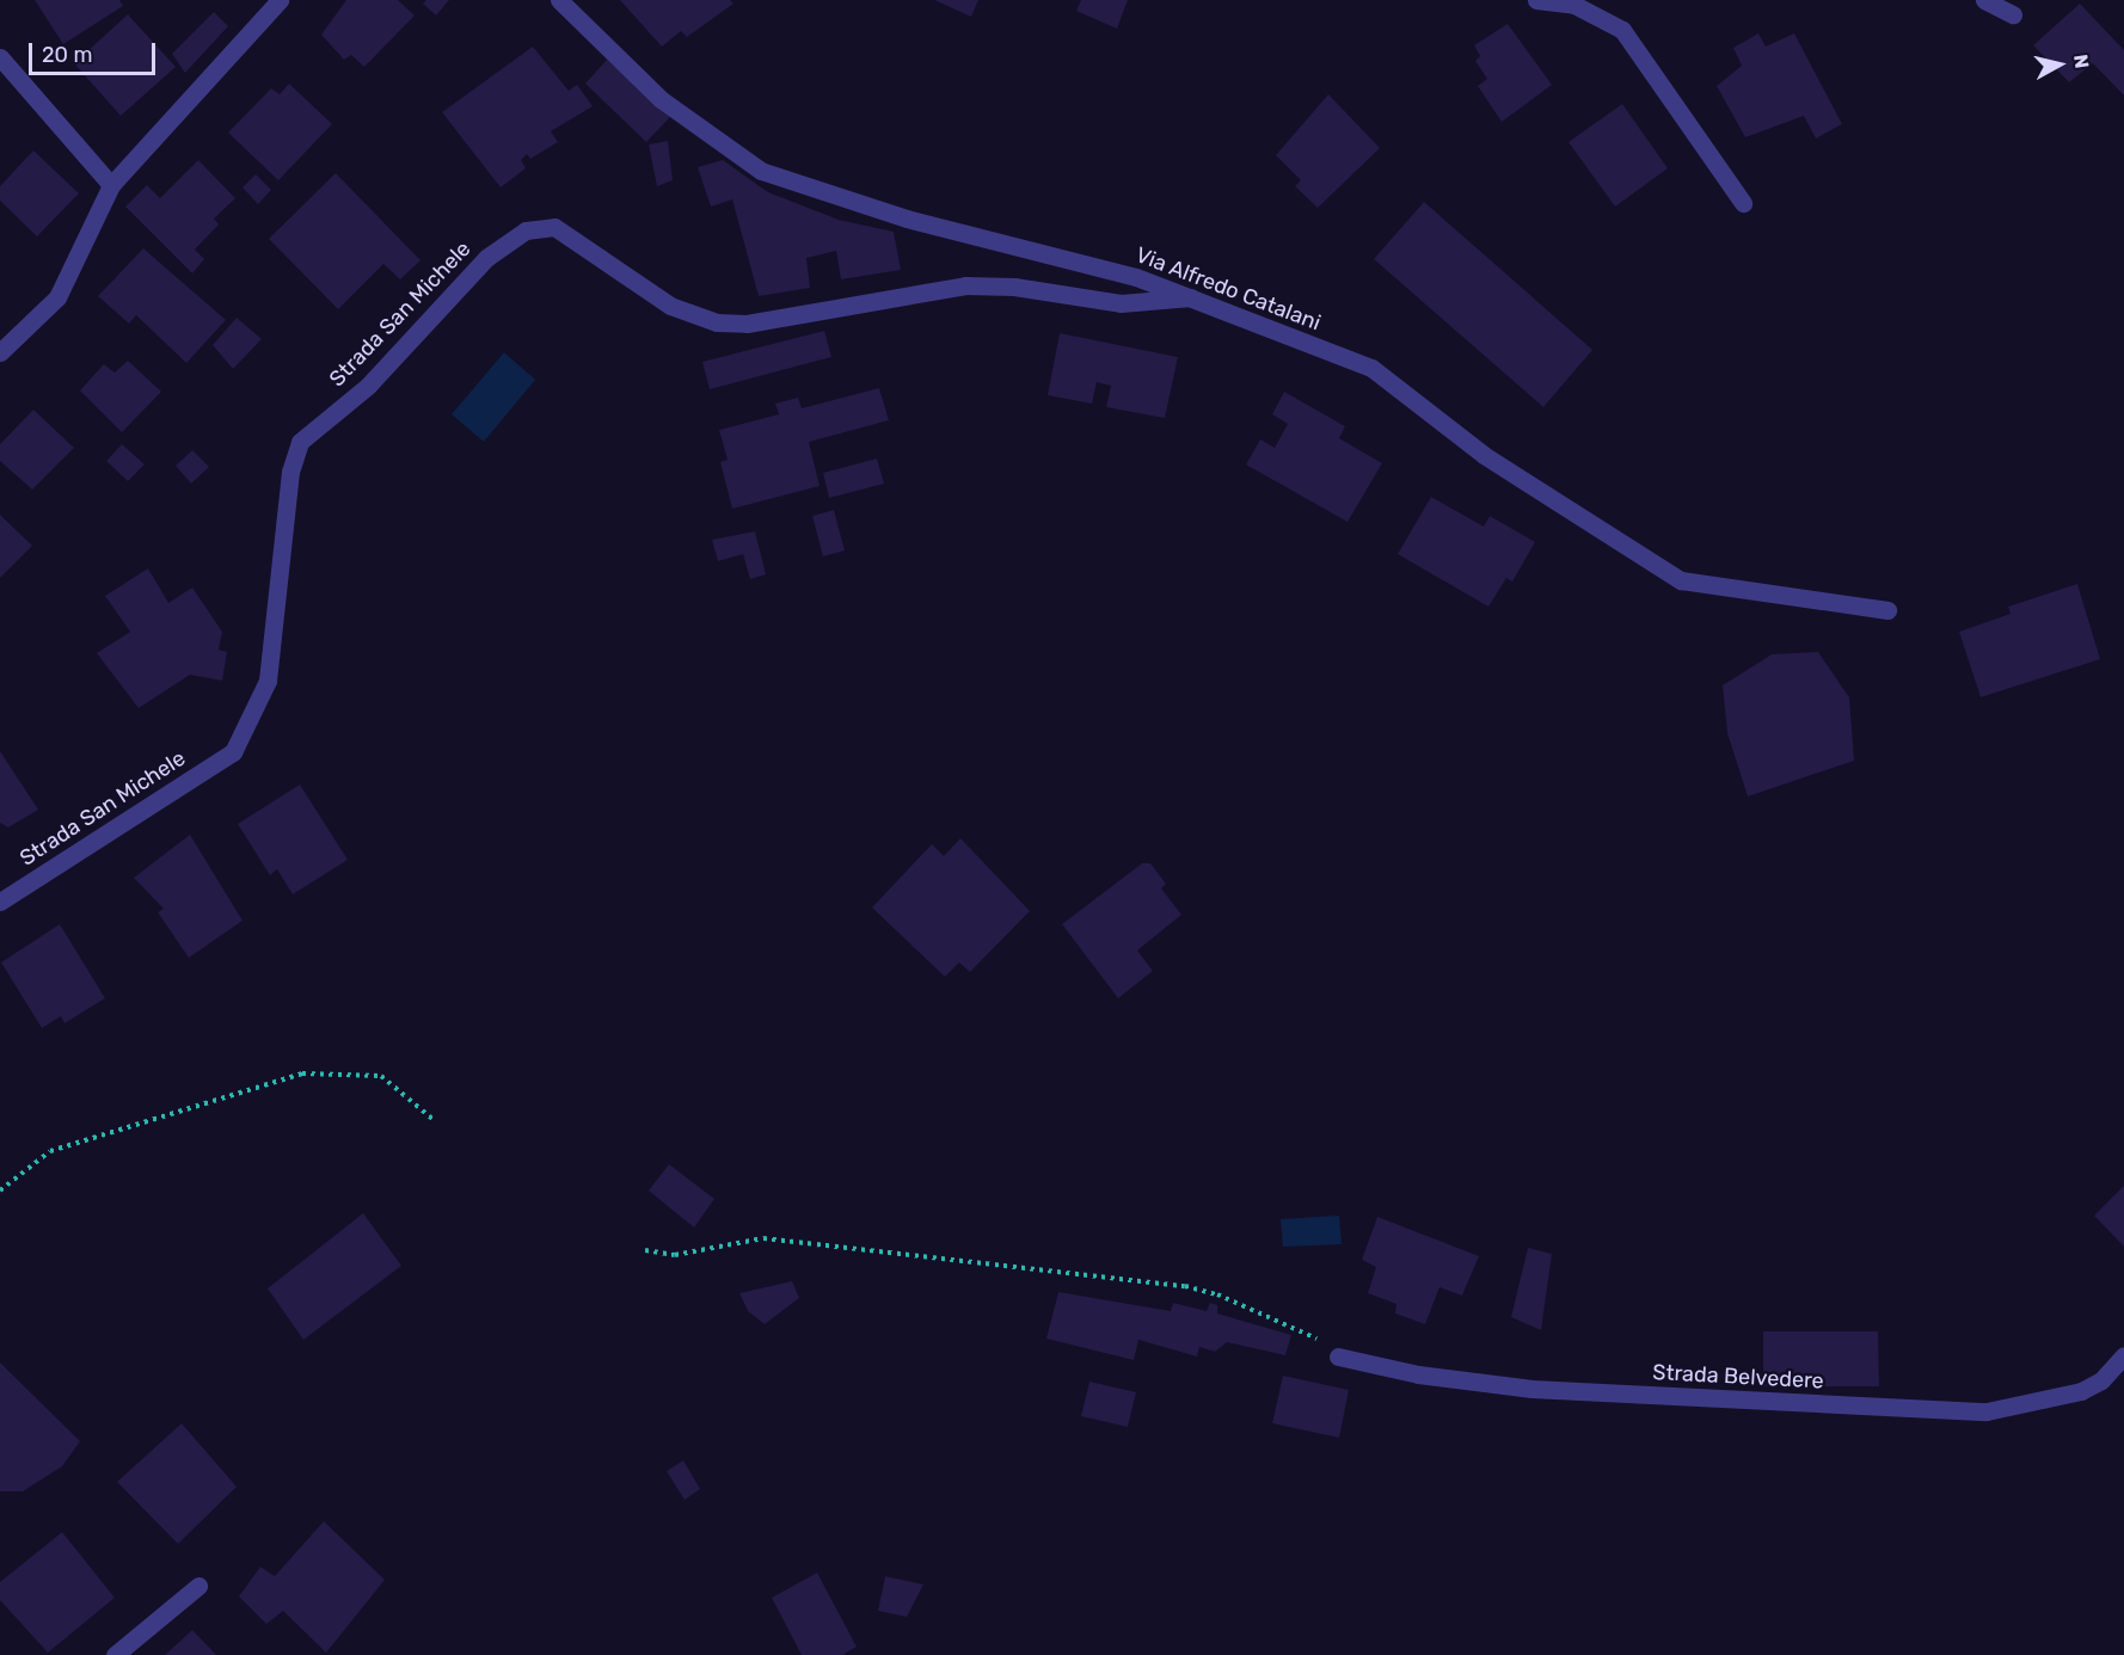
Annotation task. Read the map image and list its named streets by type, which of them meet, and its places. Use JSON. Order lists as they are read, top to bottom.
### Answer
{
  "streets": {
    "street": ["Via Alfredo Catalani", "Strada San Michele", "Strada Belvedere"]
  },
  "crossings": [
    ["Via Alfredo Catalani", "Strada San Michele"]
  ],
  "scale_bar": "20 m",
  "north": "right"
}
